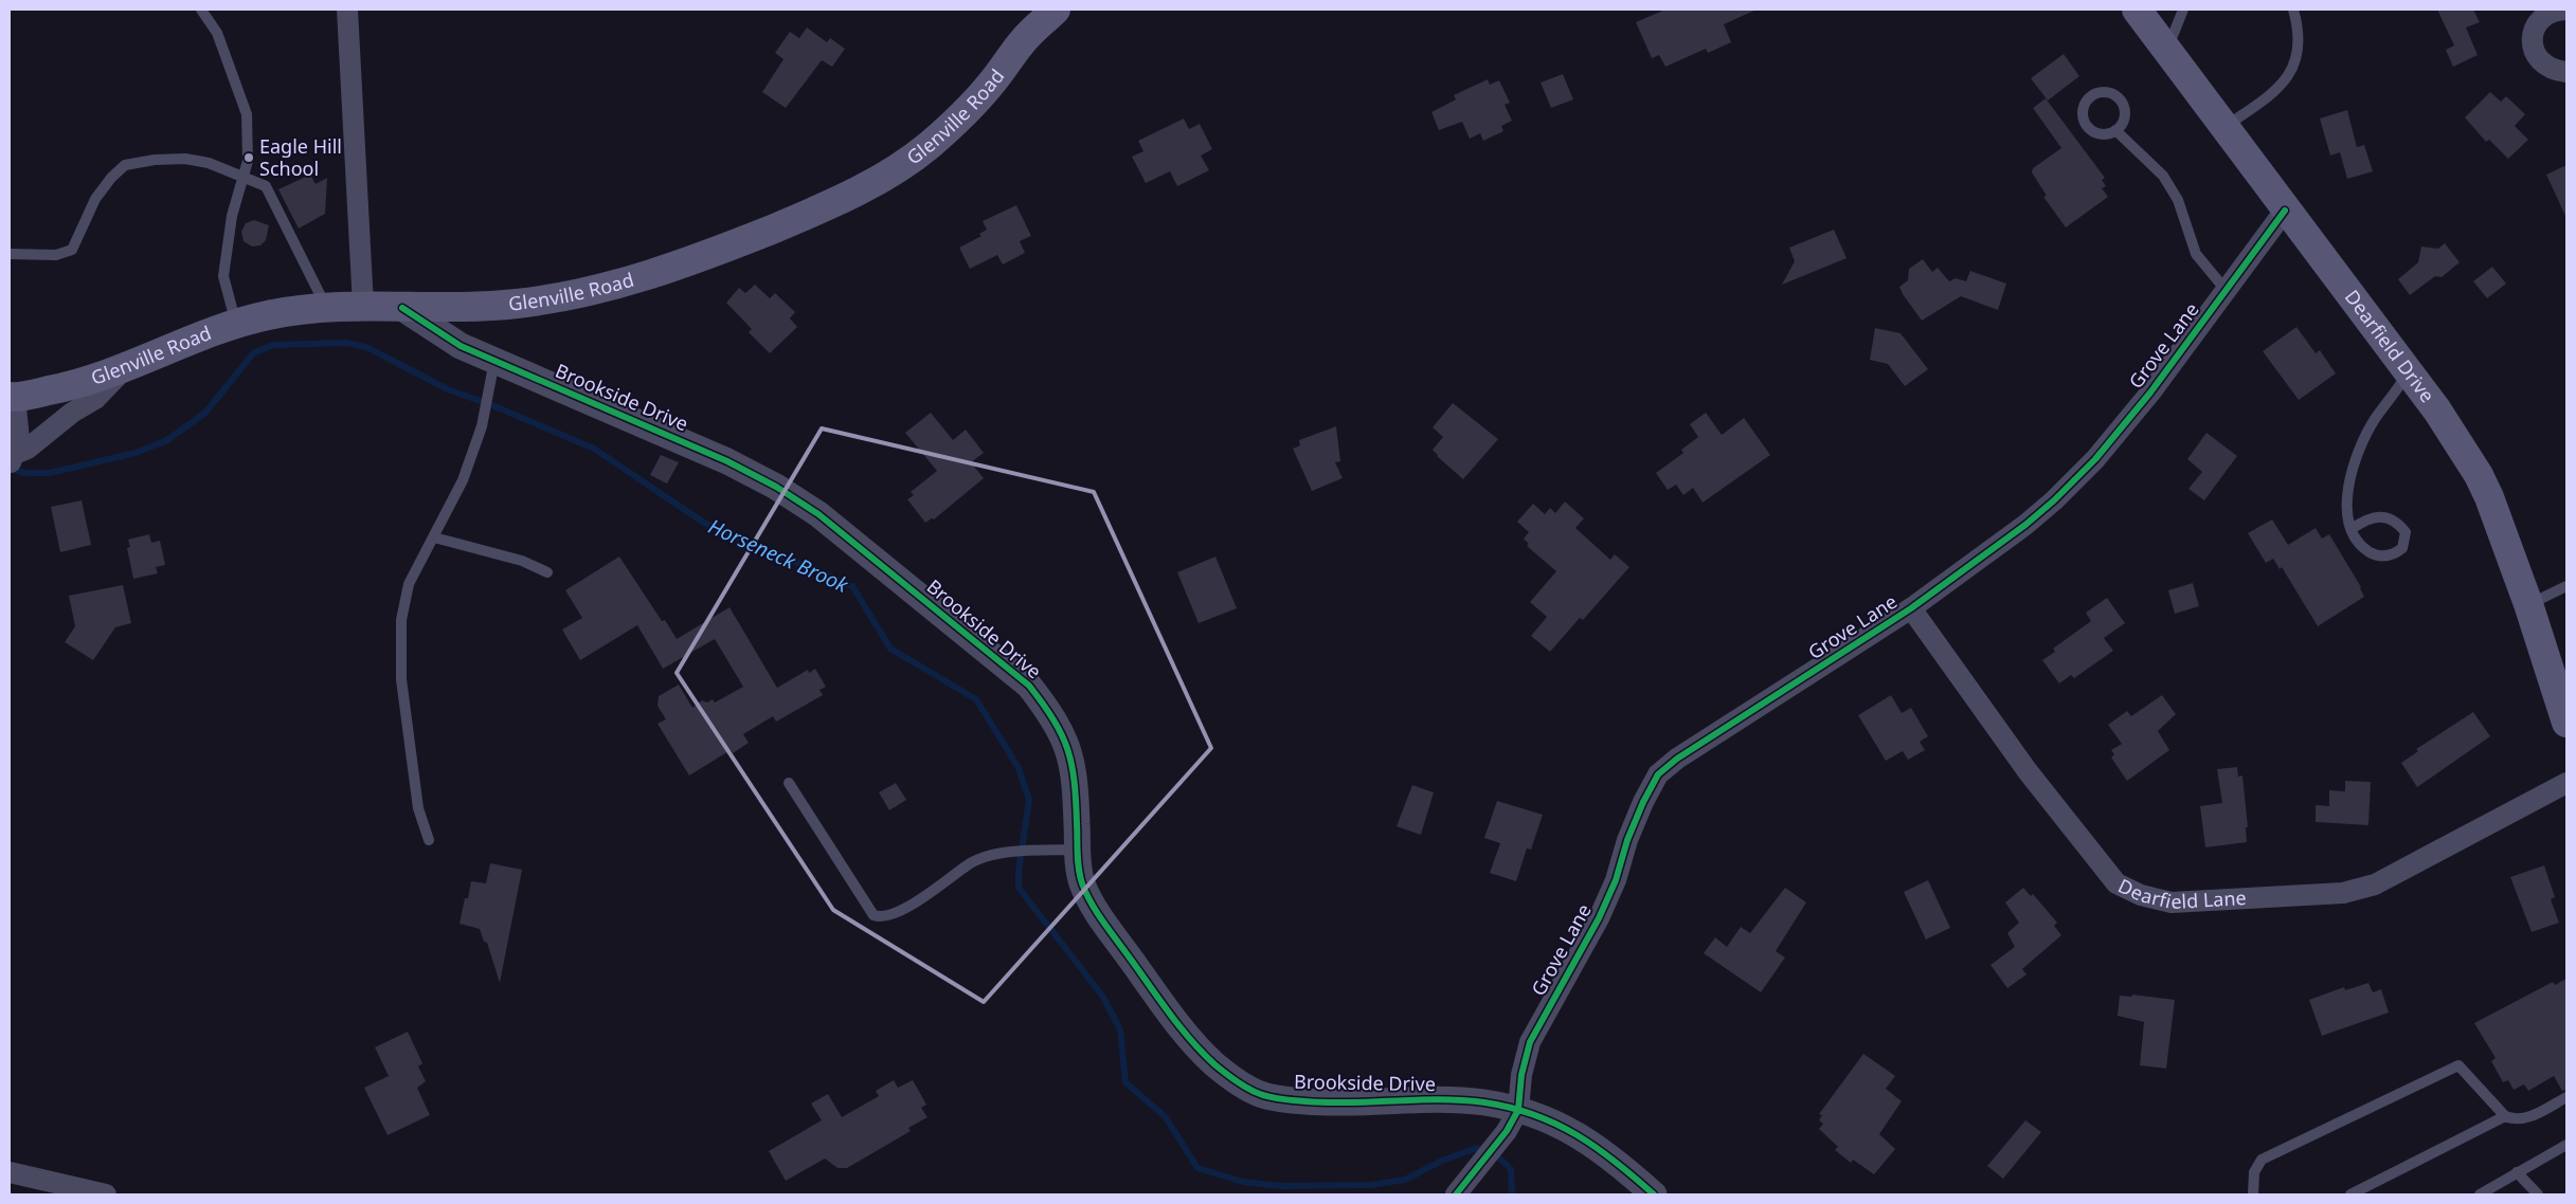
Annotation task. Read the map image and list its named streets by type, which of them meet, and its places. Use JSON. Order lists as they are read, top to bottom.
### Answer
{
  "streets": {
    "main road": ["Glenville Road", "Dearfield Drive"],
    "street": ["Grove Lane", "Brookside Drive", "Dearfield Lane"]
  },
  "crossings": [
    ["Glenville Road", "Brookside Drive"],
    ["Grove Lane", "Dearfield Drive"],
    ["Grove Lane", "Brookside Drive"],
    ["Grove Lane", "Dearfield Lane"]
  ],
  "water": ["Horseneck Brook"],
  "places": ["Eagle Hill School"]
}
